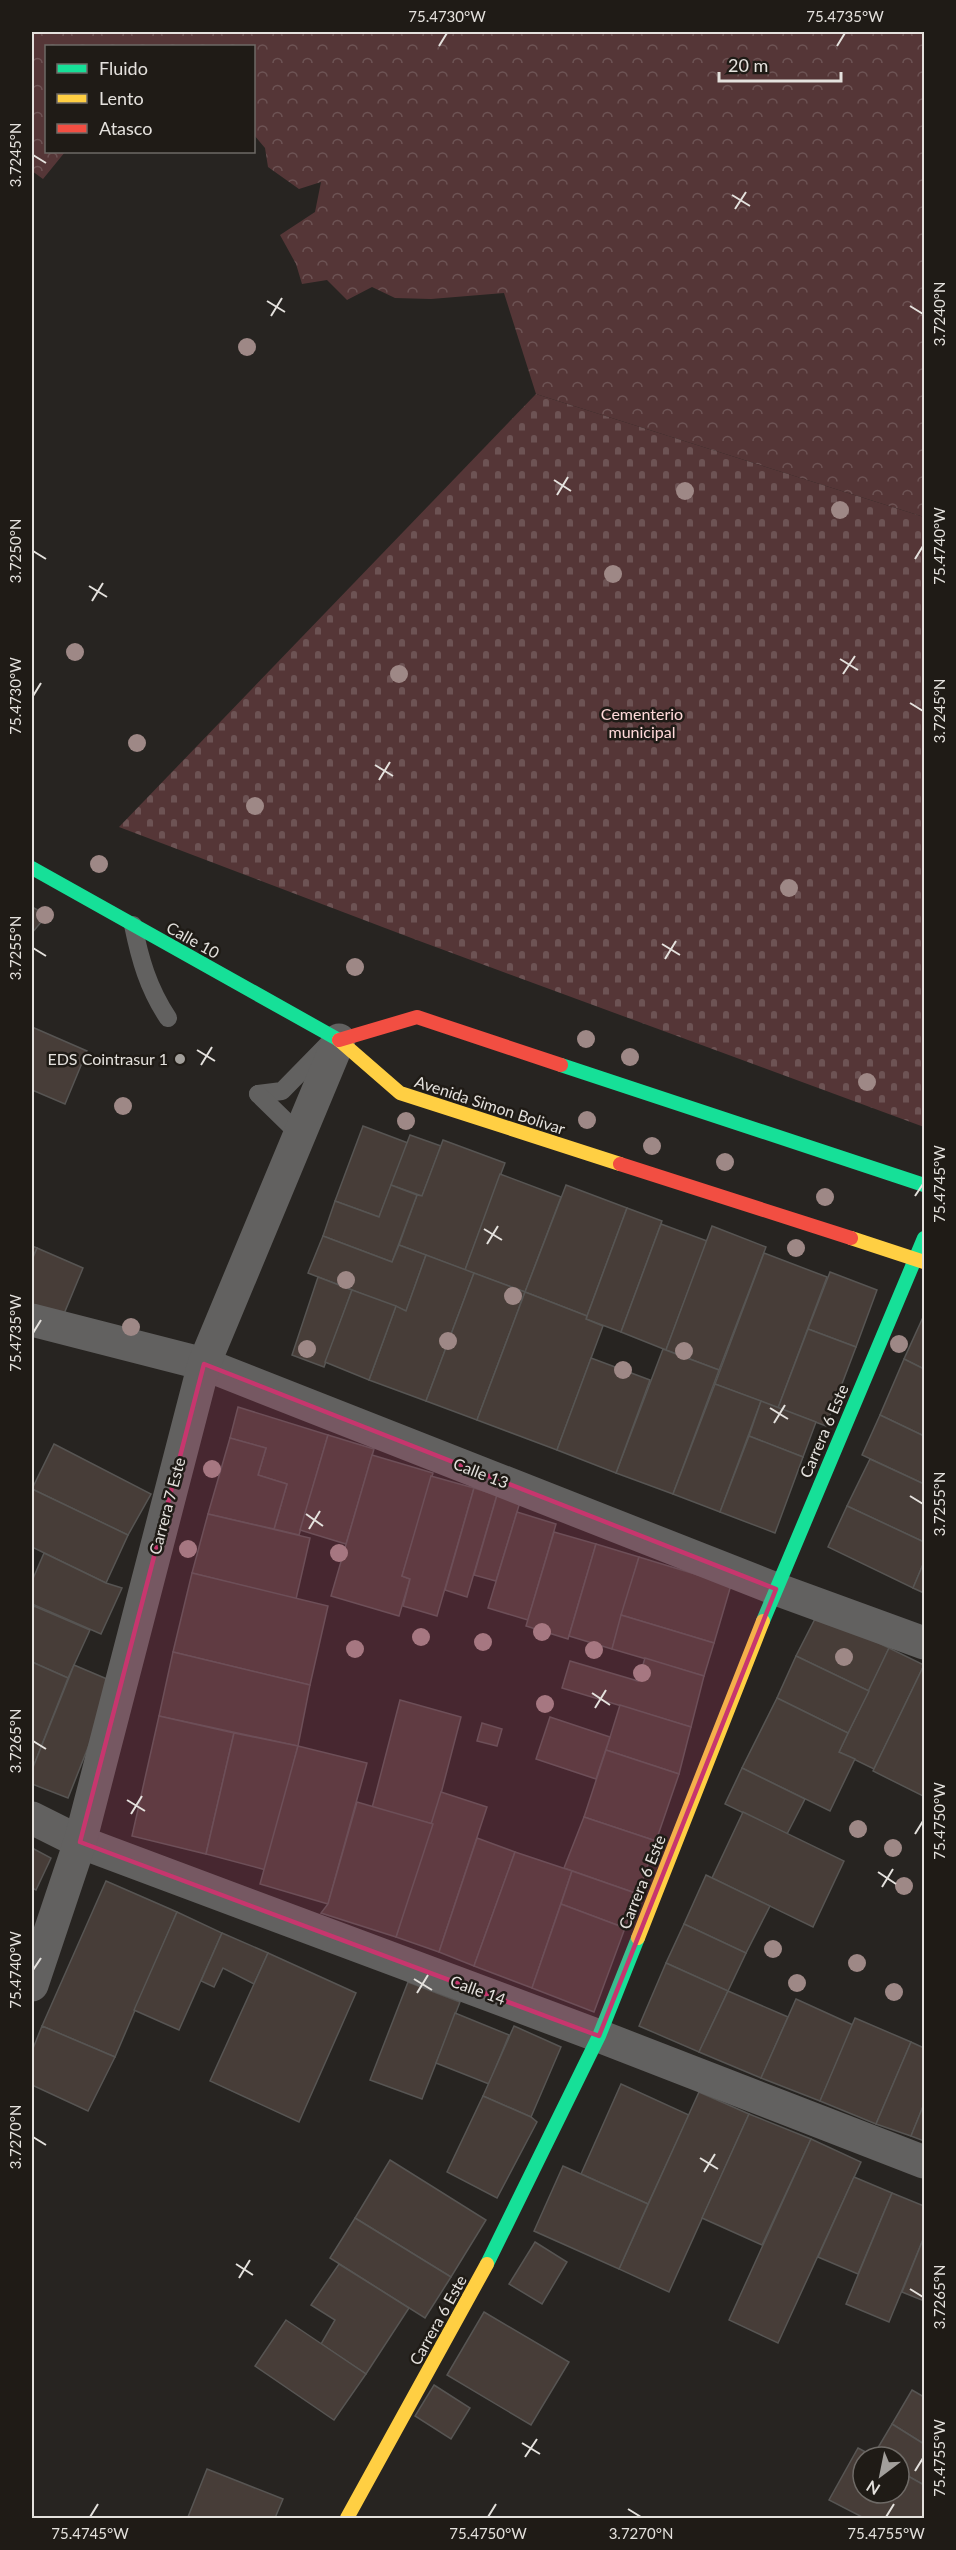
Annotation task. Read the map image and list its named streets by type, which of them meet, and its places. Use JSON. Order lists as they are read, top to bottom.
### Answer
{
  "streets": {
    "main road": ["Calle 10", "Avenida Simon Bolivar", "Carrera 6 Este"],
    "street": ["Calle 13", "Carrera 7 Este", "Calle 14"]
  },
  "crossings": [
    ["Calle 10", "Avenida Simon Bolivar"],
    ["Calle 10", "Carrera 7 Este"],
    ["Avenida Simon Bolivar", "Carrera 6 Este"],
    ["Avenida Simon Bolivar", "Carrera 7 Este"],
    ["Carrera 6 Este", "Calle 13"],
    ["Carrera 6 Este", "Calle 14"],
    ["Calle 13", "Carrera 7 Este"],
    ["Carrera 7 Este", "Calle 14"]
  ],
  "parks": ["Cementerio municipal"],
  "places": ["EDS Cointrasur 1"],
  "legend": ["Fluido", "Lento", "Atasco"],
  "scale_bar": "20 m",
  "north": "bottom left",
  "coordinates": [
    "75.4730°W",
    "75.4735°W",
    "3.7245°N",
    "3.7240°N",
    "75.4740°W",
    "3.7250°N",
    "3.7255°N",
    "75.4745°W",
    "3.7265°N",
    "75.4750°W",
    "3.7270°N",
    "75.4755°W"
  ]
}
